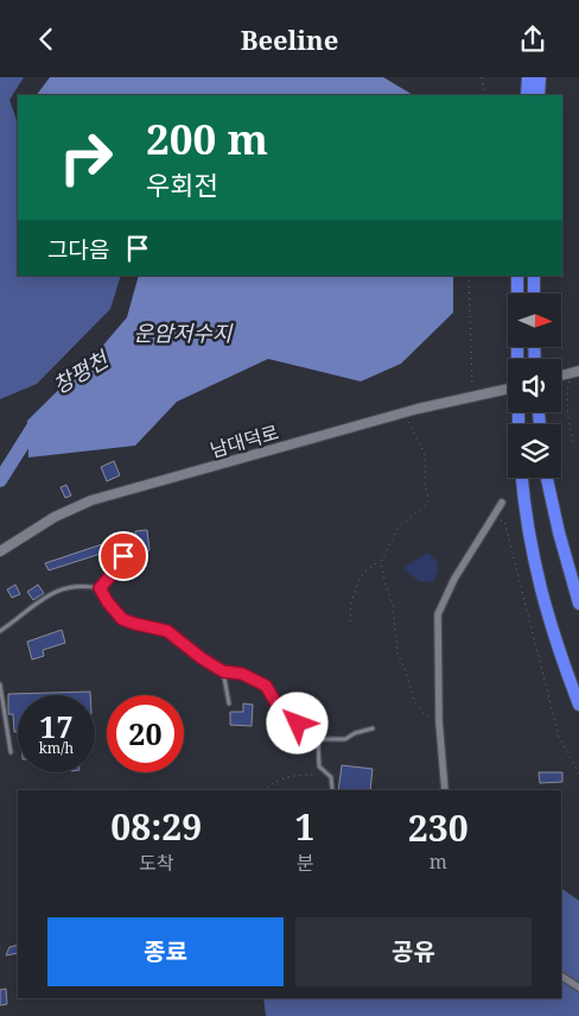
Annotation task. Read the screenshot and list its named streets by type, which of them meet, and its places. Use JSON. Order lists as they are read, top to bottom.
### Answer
{
  "streets": {
    "main road": ["남대덕로"]
  },
  "water": ["운암저수지", "창평천"],
  "north": "right",
  "page": {
    "header": "Beeline",
    "turn": ["200 m", "우회전"],
    "then": "그다음",
    "speed": "17 km/h",
    "limit": "20",
    "eta": [
      "08:29",
      "도착",
      "1",
      "분",
      "230",
      "m"
    ],
    "buttons": ["종료", "공유"]
  }
}
